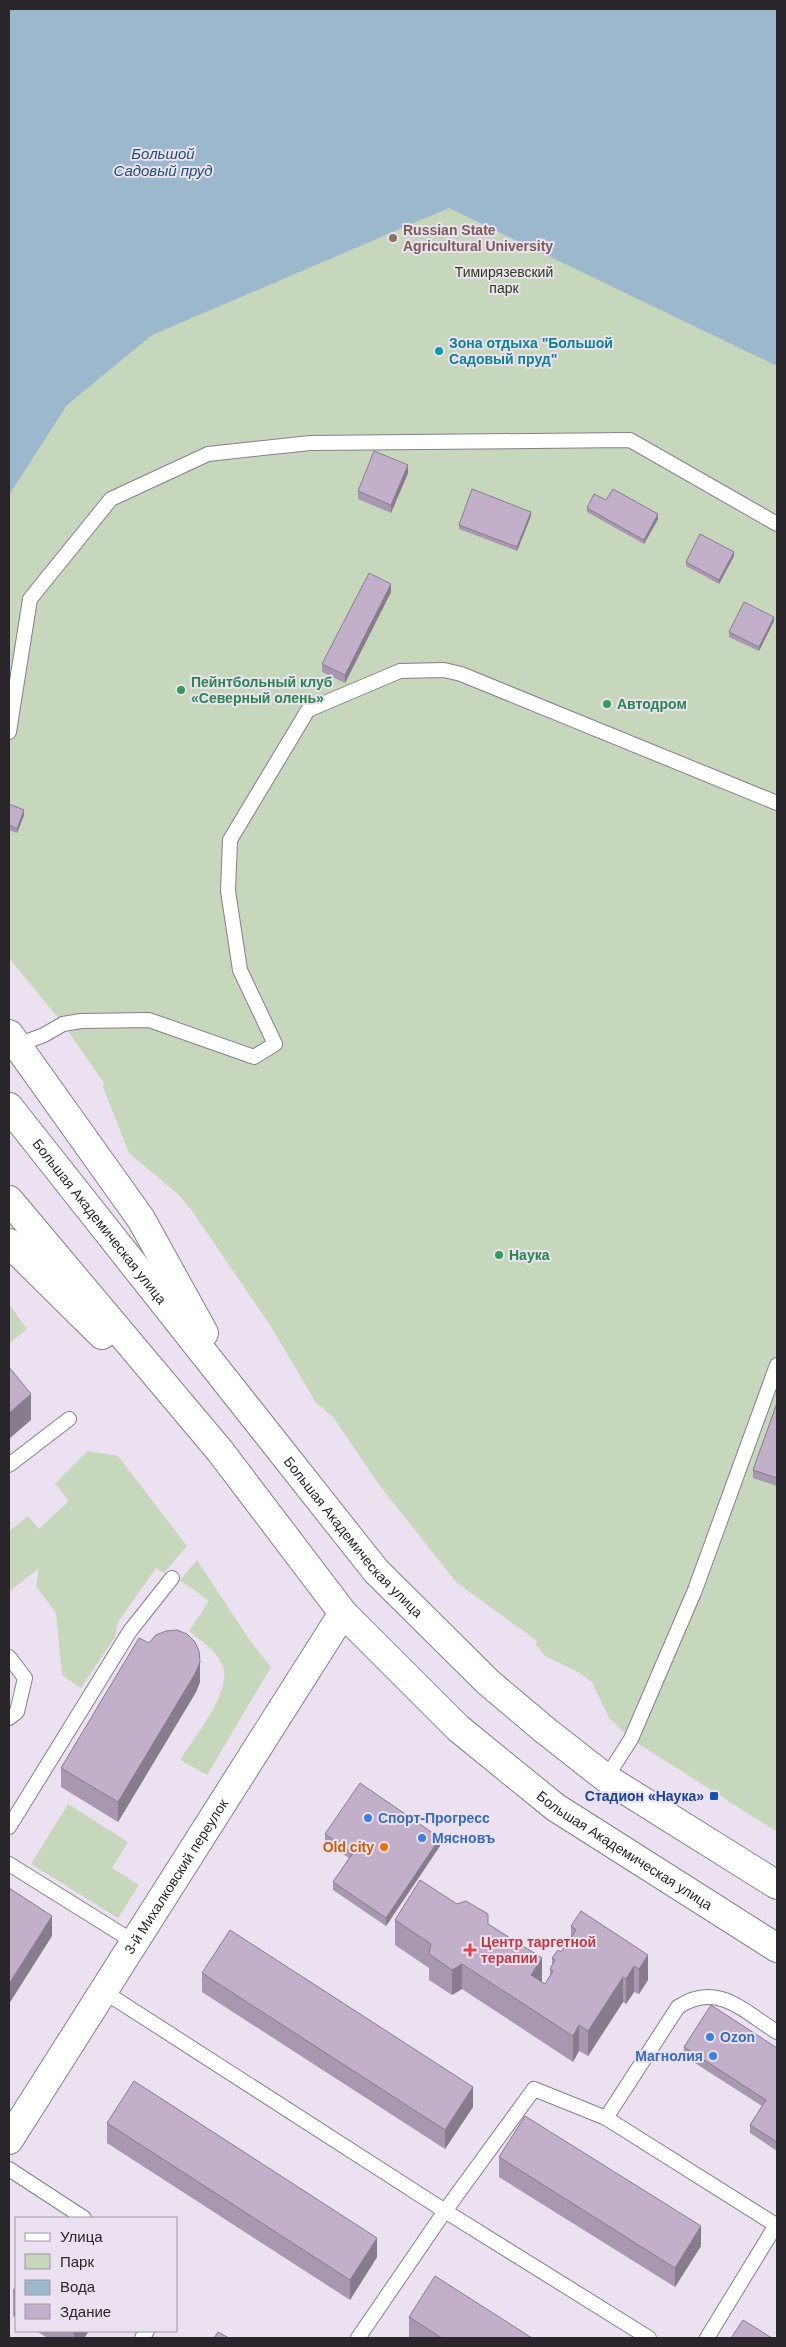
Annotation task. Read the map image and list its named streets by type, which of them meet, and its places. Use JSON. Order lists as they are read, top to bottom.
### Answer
{
  "streets": {
    "main road": ["Большая Академическая улица", "3-й Михалковский переулок"]
  },
  "crossings": [
    ["Большая Академическая улица", "3-й Михалковский переулок"]
  ],
  "water": ["Большой Садовый пруд"],
  "parks": ["Тимирязевский парк"],
  "places": {
    "other": [
      "Russian State Agricultural University",
      "Зона отдыха \"Большой Садовый пруд\"",
      "Пейнтбольный клуб «Северный олень»",
      "Автодром",
      "Наука",
      "Спорт-Прогресс",
      "Мясновъ",
      "Old city",
      "Ozon",
      "Магнолия"
    ],
    "transit": ["Стадион «Наука»"],
    "health": ["Центр таргетной терапии"]
  },
  "legend": [
    "Улица",
    "Парк",
    "Вода",
    "Здание"
  ]
}
